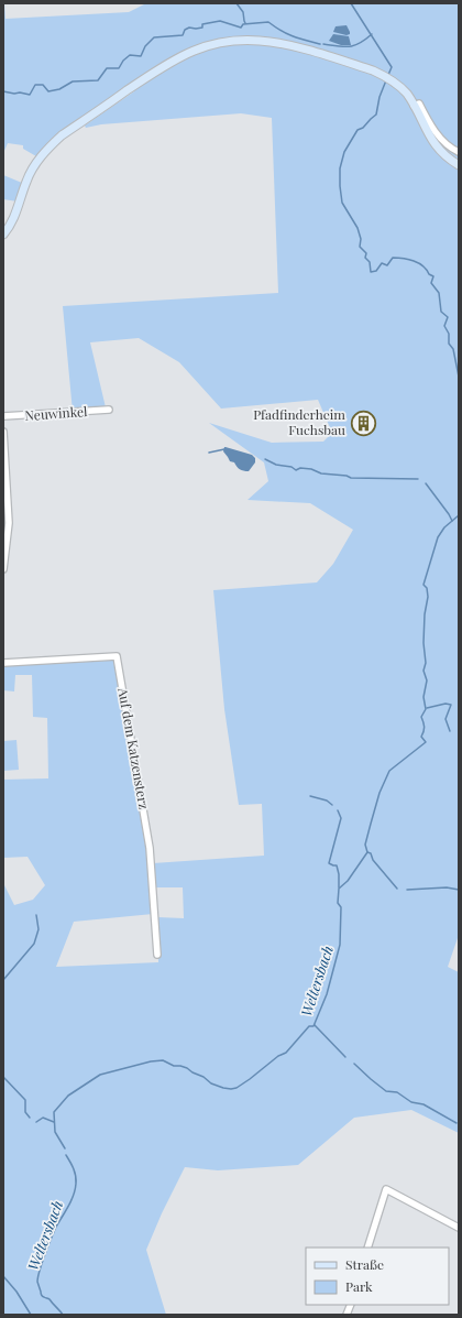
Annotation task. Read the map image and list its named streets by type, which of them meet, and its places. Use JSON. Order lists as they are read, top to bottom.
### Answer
{
  "streets": {
    "street": ["Neuwinkel", "Auf dem Katzensterz"]
  },
  "water": ["Weltersbach"],
  "places": {
    "building": ["Pfadfinderheim Fuchsbau"]
  },
  "legend": ["Straße", "Park"]
}
